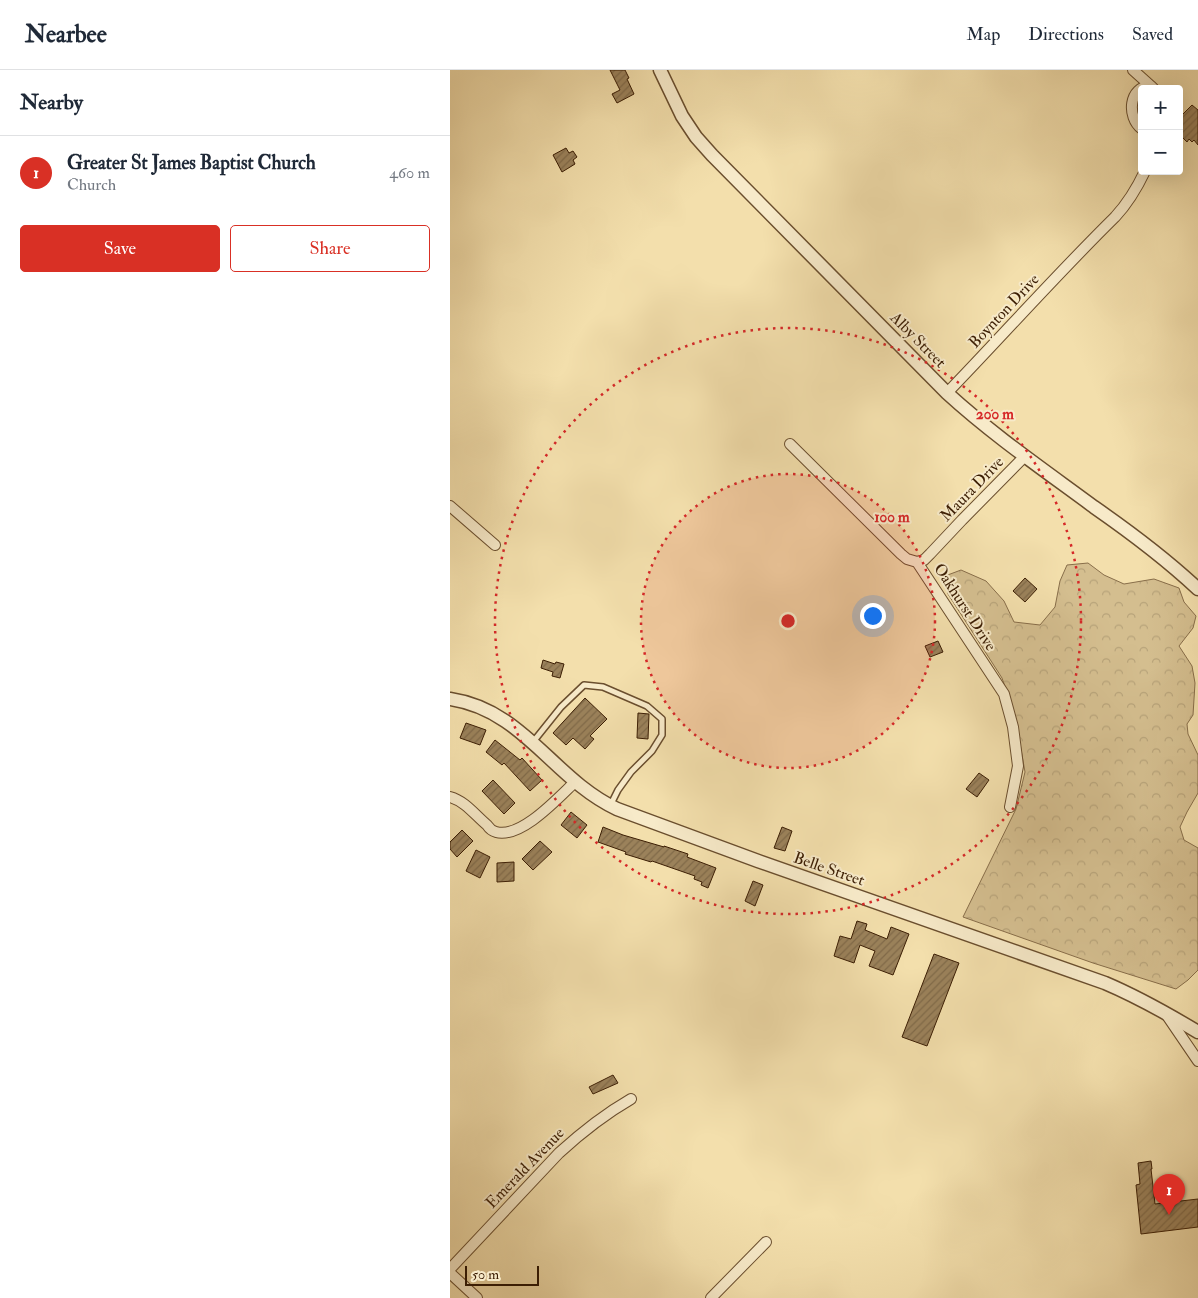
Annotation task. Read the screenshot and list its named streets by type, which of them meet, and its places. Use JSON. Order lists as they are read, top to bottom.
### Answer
{
  "streets": {
    "street": [
      "Boynton Drive",
      "Alby Street",
      "Maura Drive",
      "Oakhurst Drive",
      "Belle Street",
      "Emerald Avenue"
    ]
  },
  "crossings": [
    ["Boynton Drive", "Alby Street"],
    ["Alby Street", "Maura Drive"],
    ["Maura Drive", "Oakhurst Drive"]
  ],
  "scale_bar": "50 m",
  "page": {
    "header": "Nearbee",
    "nav": ["Map", "Directions", "Saved"],
    "heading": "Nearby",
    "map_buttons": ["+", "−"],
    "list": [
      {
        "mark": "1",
        "name": "Greater St James Baptist Church",
        "note": "Church",
        "value": "460 m"
      }
    ],
    "buttons": ["Save", "Share"],
    "pins": "1",
    "scale": "50 m"
  },
  "rings": ["200 m", "100 m"]
}
